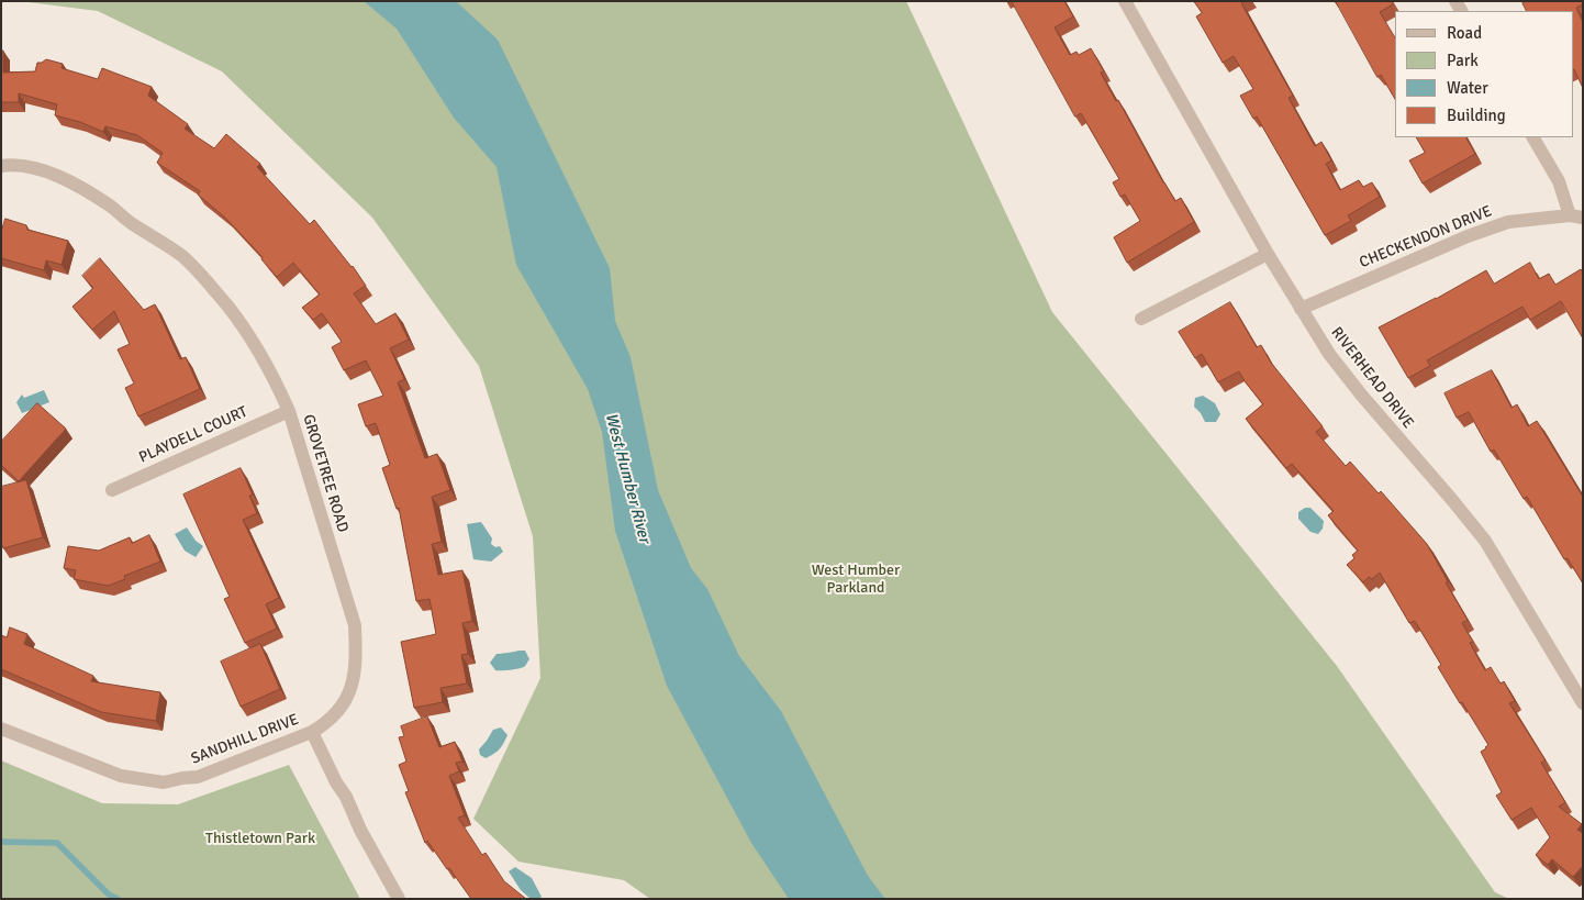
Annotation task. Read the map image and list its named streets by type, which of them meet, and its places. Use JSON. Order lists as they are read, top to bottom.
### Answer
{
  "streets": {
    "street": [
      "CHECKENDON DRIVE",
      "RIVERHEAD DRIVE",
      "PLAYDELL COURT",
      "GROVETREE ROAD",
      "SANDHILL DRIVE"
    ]
  },
  "crossings": [
    ["CHECKENDON DRIVE", "RIVERHEAD DRIVE"],
    ["PLAYDELL COURT", "GROVETREE ROAD"],
    ["GROVETREE ROAD", "SANDHILL DRIVE"]
  ],
  "water": ["West Humber River"],
  "parks": ["West Humber Parkland", "Thistletown Park"],
  "legend": [
    "Road",
    "Park",
    "Water",
    "Building"
  ]
}
